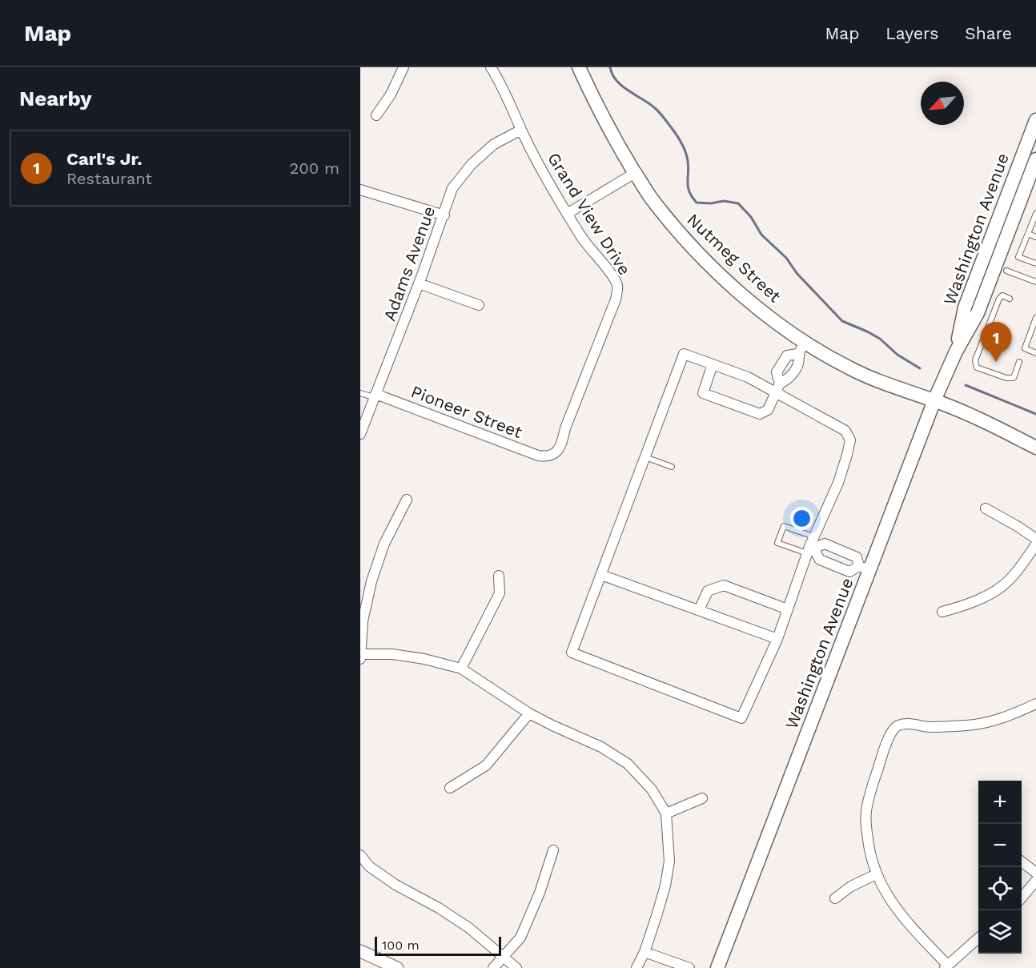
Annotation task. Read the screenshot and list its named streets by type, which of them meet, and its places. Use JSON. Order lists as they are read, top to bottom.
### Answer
{
  "streets": {
    "main road": ["Washington Avenue", "Nutmeg Street"],
    "street": ["Grand View Drive", "Adams Avenue", "Pioneer Street"]
  },
  "crossings": [
    ["Grand View Drive", "Adams Avenue"],
    ["Grand View Drive", "Pioneer Street"],
    ["Washington Avenue", "Nutmeg Street"],
    ["Adams Avenue", "Pioneer Street"]
  ],
  "scale_bar": "100 m",
  "north": "bottom left",
  "page": {
    "header": "Map",
    "nav": ["Map", "Layers", "Share"],
    "heading": "Nearby",
    "list": [
      {
        "mark": "1",
        "name": "Carl's Jr.",
        "note": "Restaurant",
        "value": "200 m"
      }
    ],
    "pins": "1",
    "map_buttons": ["+", "−"],
    "scale": "100 m"
  }
}
